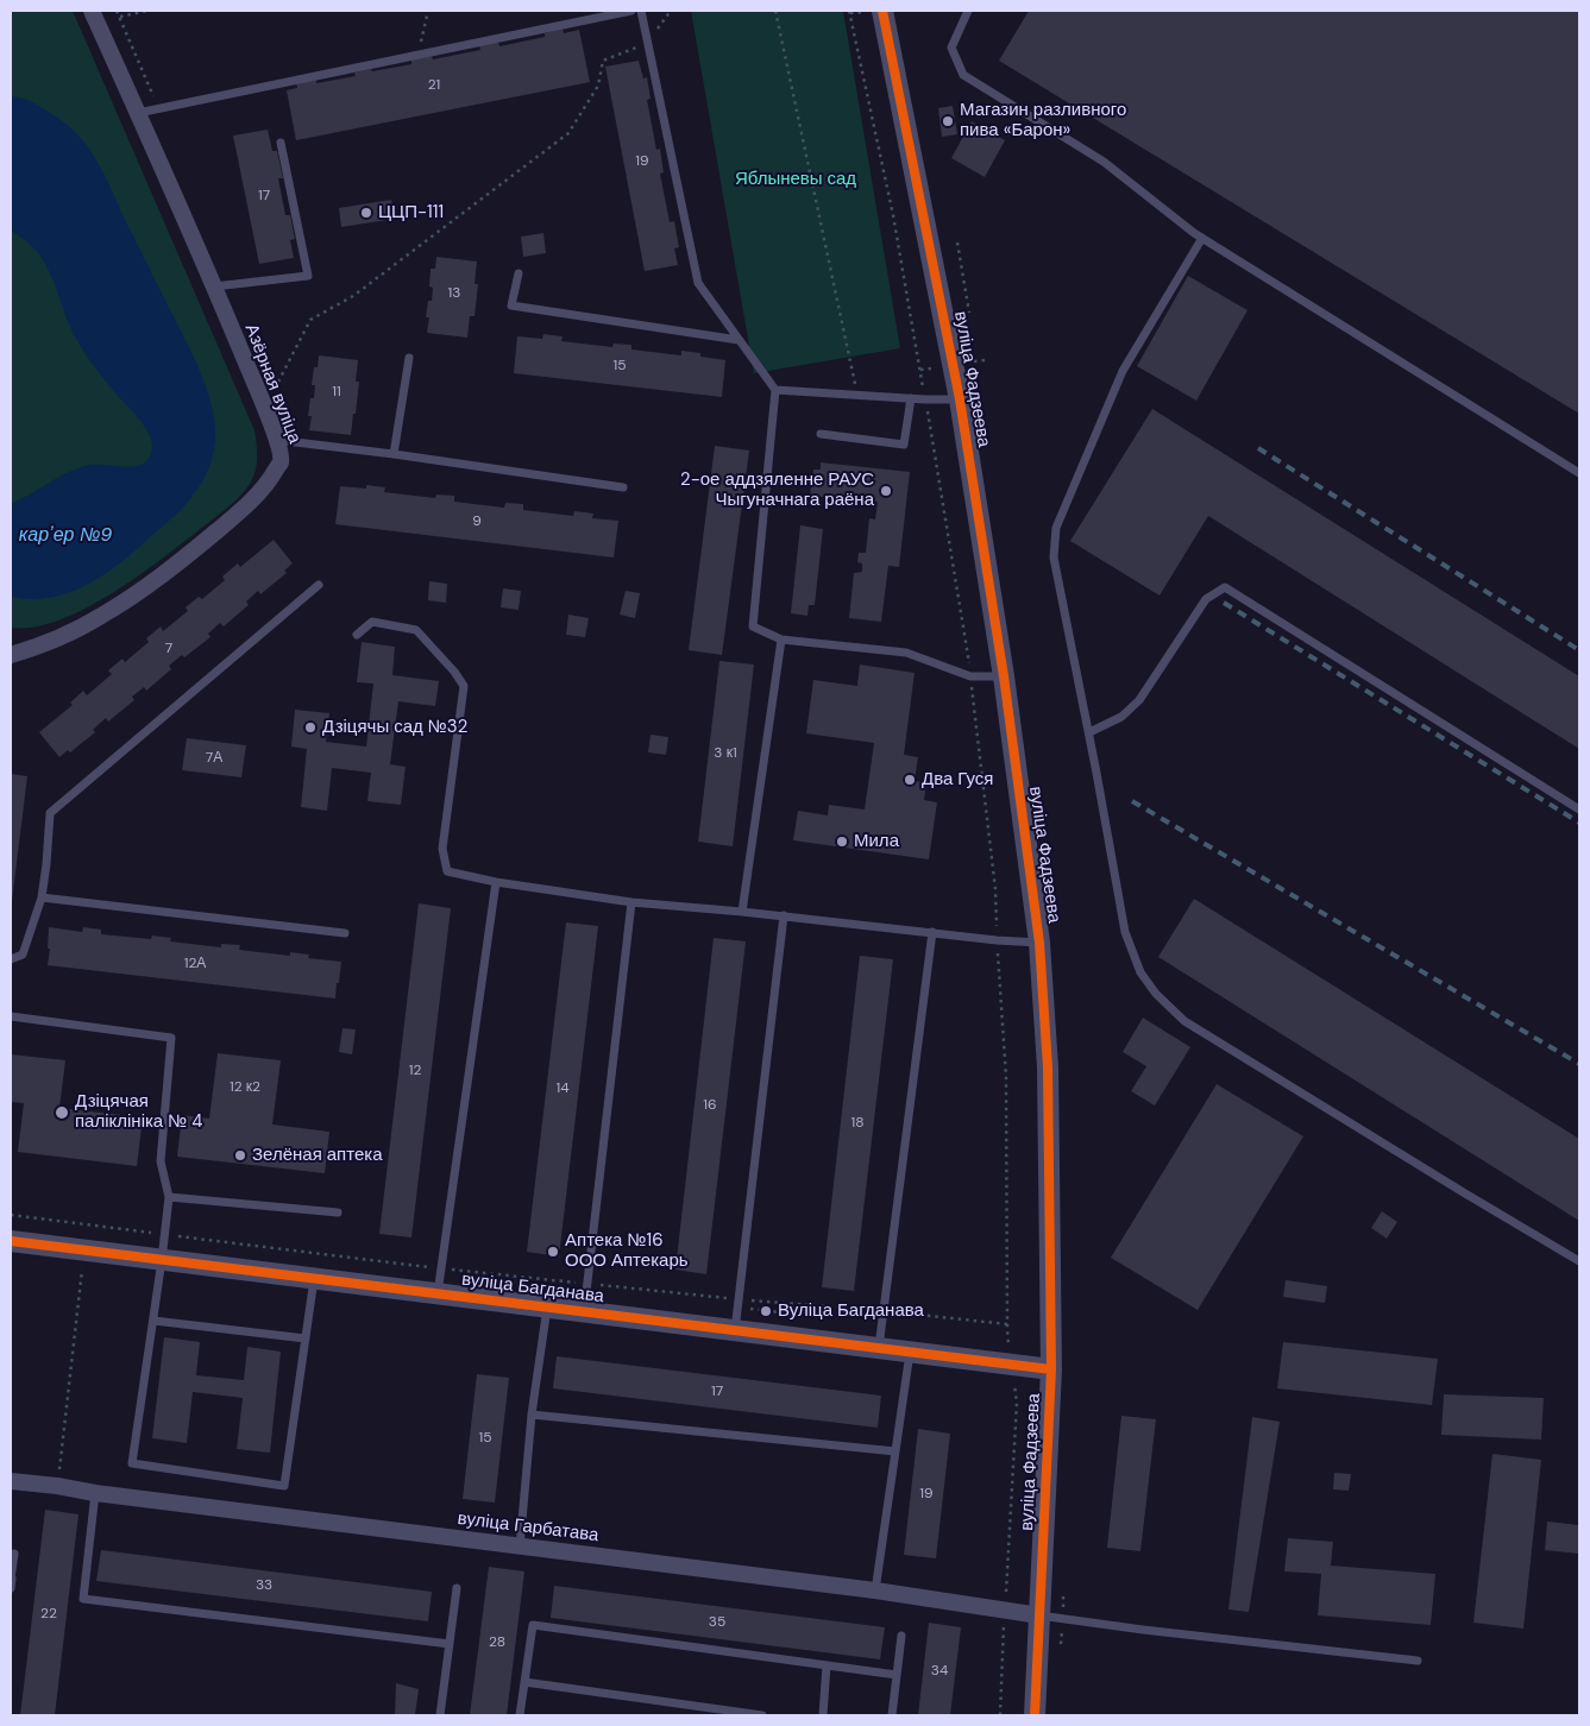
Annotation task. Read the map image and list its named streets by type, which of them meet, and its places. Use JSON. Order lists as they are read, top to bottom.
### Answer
{
  "streets": {
    "street": [
      "вуліца Фадзеева",
      "Азёрная вуліца",
      "вуліца Багданава",
      "вуліца Гарбатава"
    ]
  },
  "crossings": [
    ["вуліца Фадзеева", "вуліца Багданава"],
    ["вуліца Фадзеева", "вуліца Гарбатава"]
  ],
  "water": ["карʼер №9"],
  "parks": ["Яблыневы сад"],
  "places": [
    "Магазин разливного пива «Барон»",
    "ЦЦП-111",
    "2-ое аддзяленне РАУС Чыгуначнага раёна",
    "Дзіцячы сад №32",
    "Два Гуся",
    "Мила",
    "Дзіцячая паліклініка № 4",
    "Зелёная аптека",
    "Аптека №16 ООО Аптекарь",
    "Вуліца Багданава"
  ],
  "house_numbers": [
    "21",
    "19",
    "17",
    "13",
    "15",
    "11",
    "9",
    "7",
    "3 к1",
    "7А",
    "12А",
    "12",
    "12 к2",
    "14",
    "16",
    "18",
    "17",
    "15",
    "19",
    "33",
    "22",
    "35",
    "28",
    "34"
  ]
}
